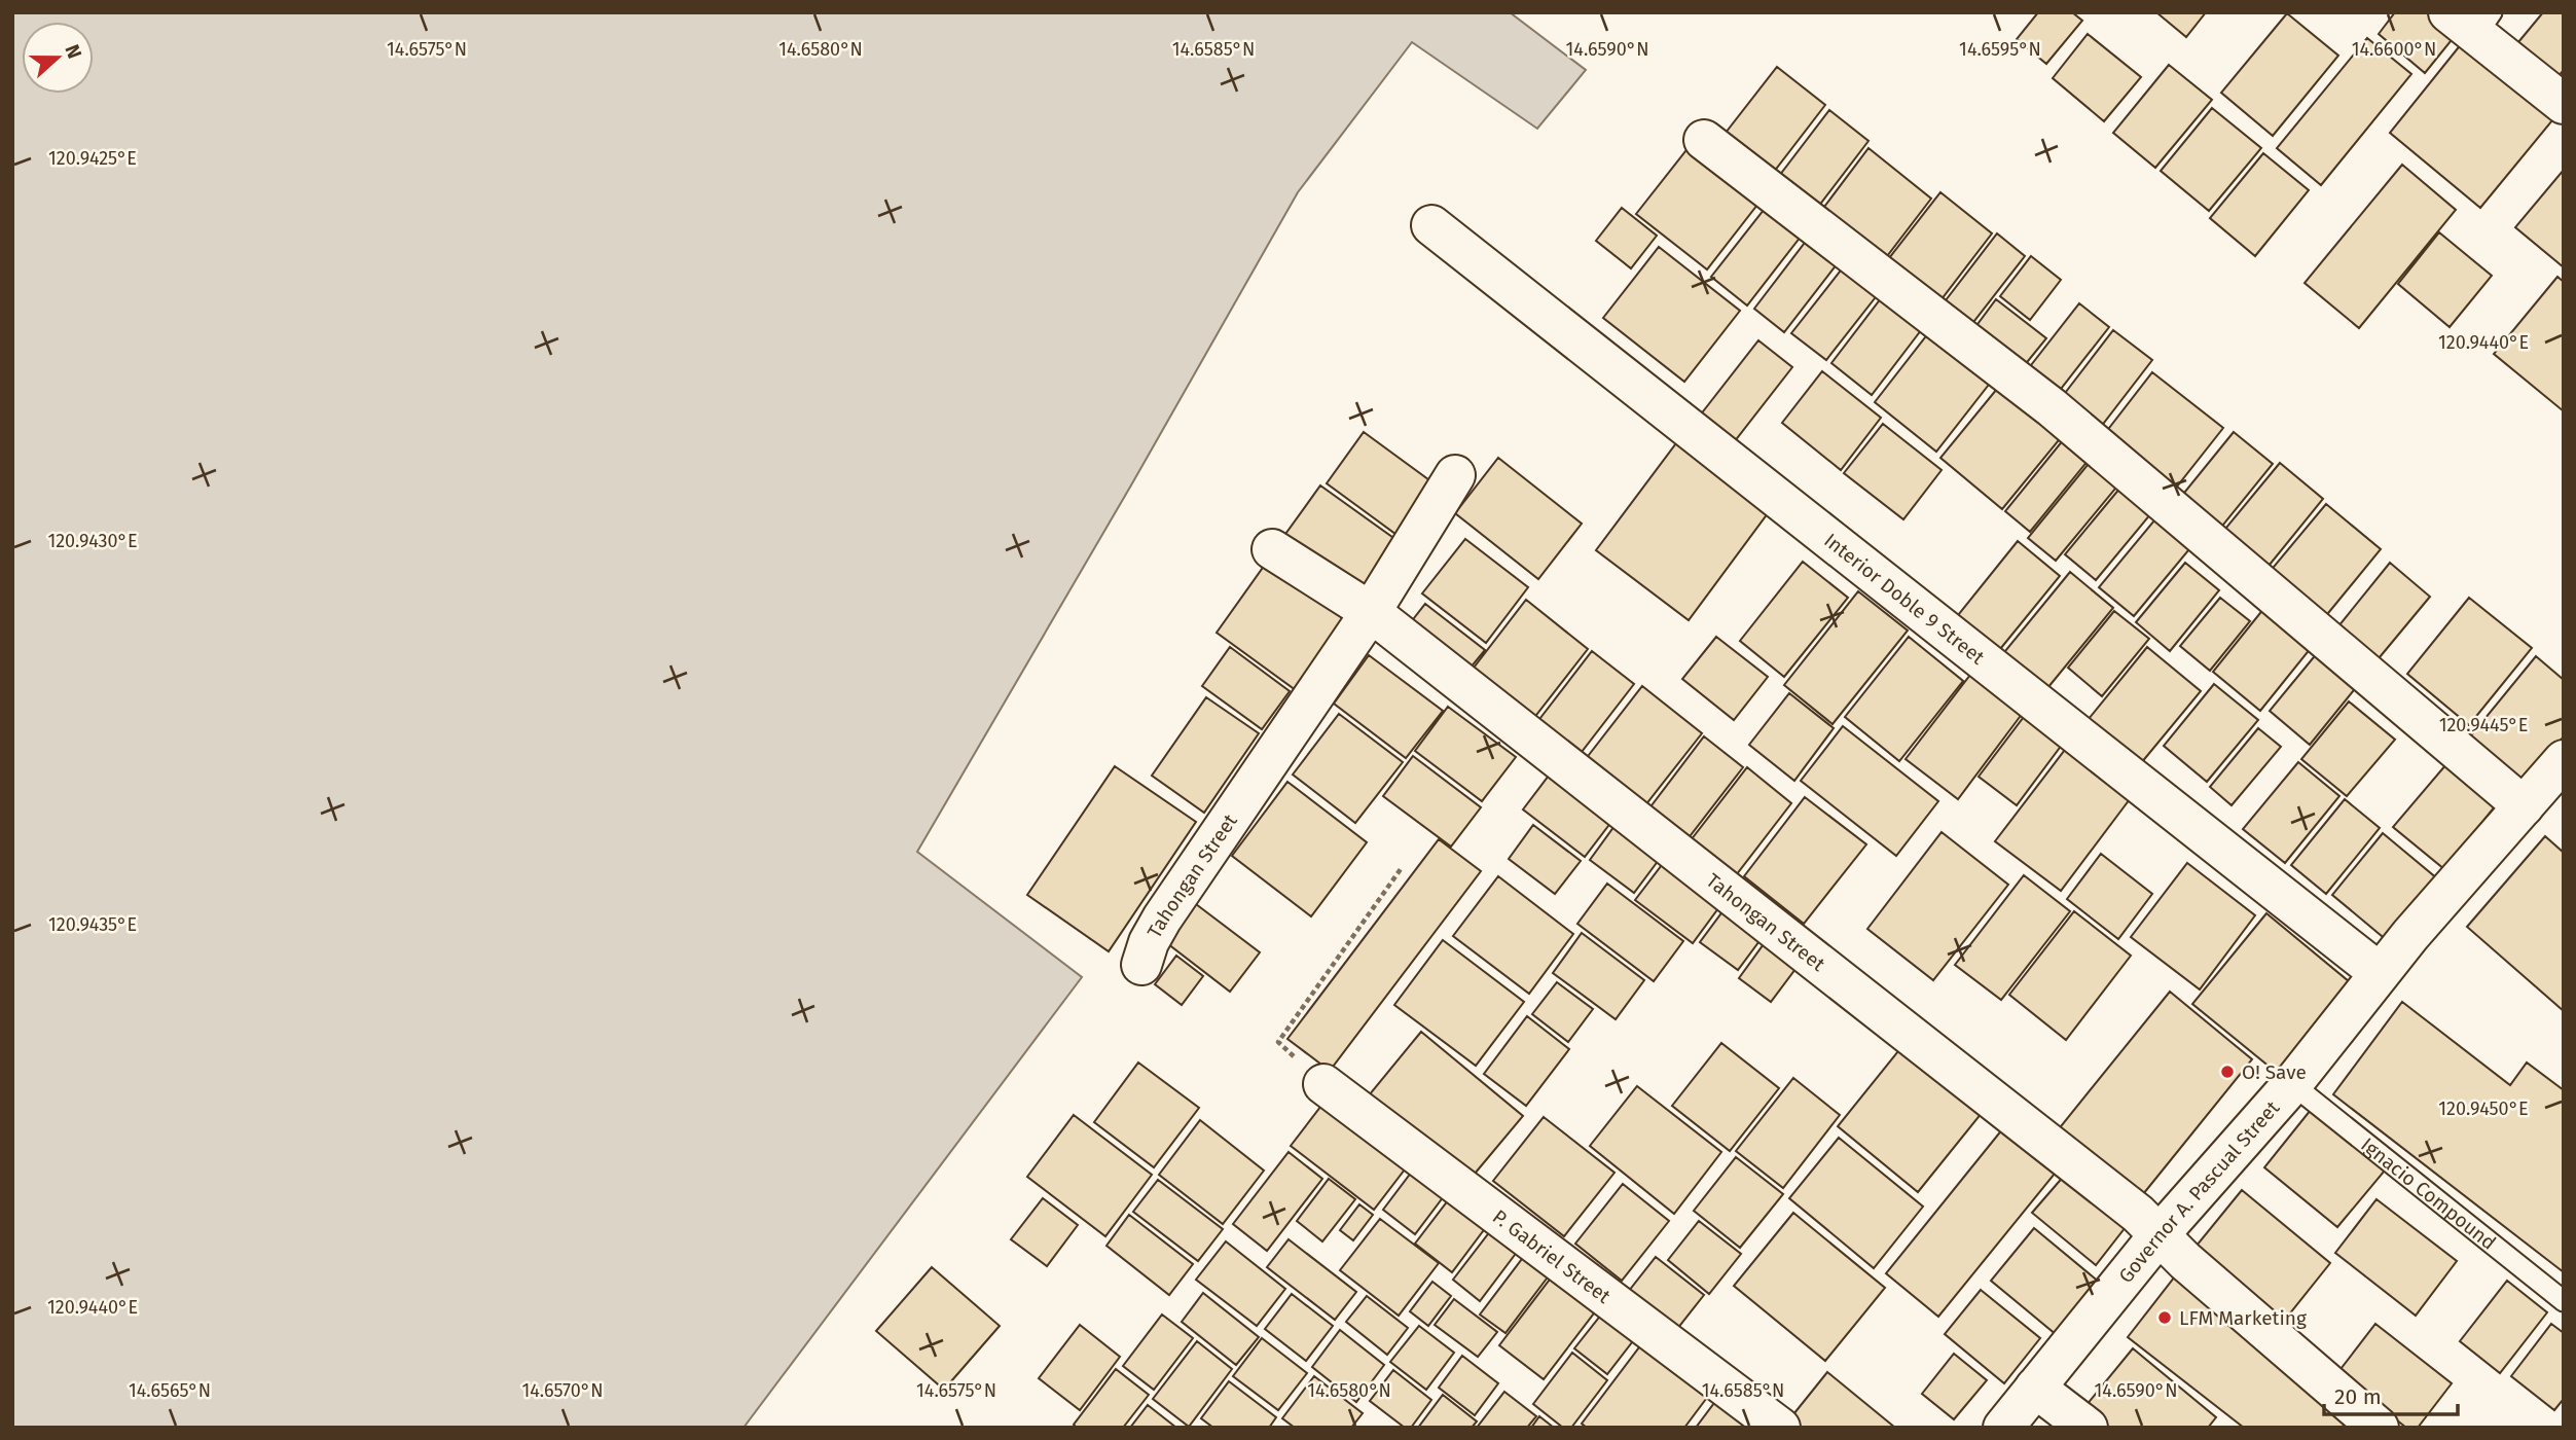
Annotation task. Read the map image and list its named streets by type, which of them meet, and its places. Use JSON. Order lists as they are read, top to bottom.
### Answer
{
  "streets": {
    "street": [
      "Interior Doble 9 Street",
      "Tahongan Street",
      "Governor A. Pascual Street",
      "P. Gabriel Street"
    ],
    "lane": ["Ignacio Compound"]
  },
  "crossings": [
    ["Interior Doble 9 Street", "Governor A. Pascual Street"],
    ["Tahongan Street", "Governor A. Pascual Street"],
    ["Governor A. Pascual Street", "Ignacio Compound"]
  ],
  "places": ["O! Save", "LFM Marketing"],
  "scale_bar": "20 m",
  "north": "right",
  "coordinates": [
    "14.6575°N",
    "14.6580°N",
    "14.6585°N",
    "14.6590°N",
    "14.6595°N",
    "14.6600°N",
    "120.9425°E",
    "120.9440°E",
    "120.9430°E",
    "120.9445°E",
    "120.9435°E",
    "120.9450°E",
    "14.6565°N",
    "14.6570°N"
  ]
}
